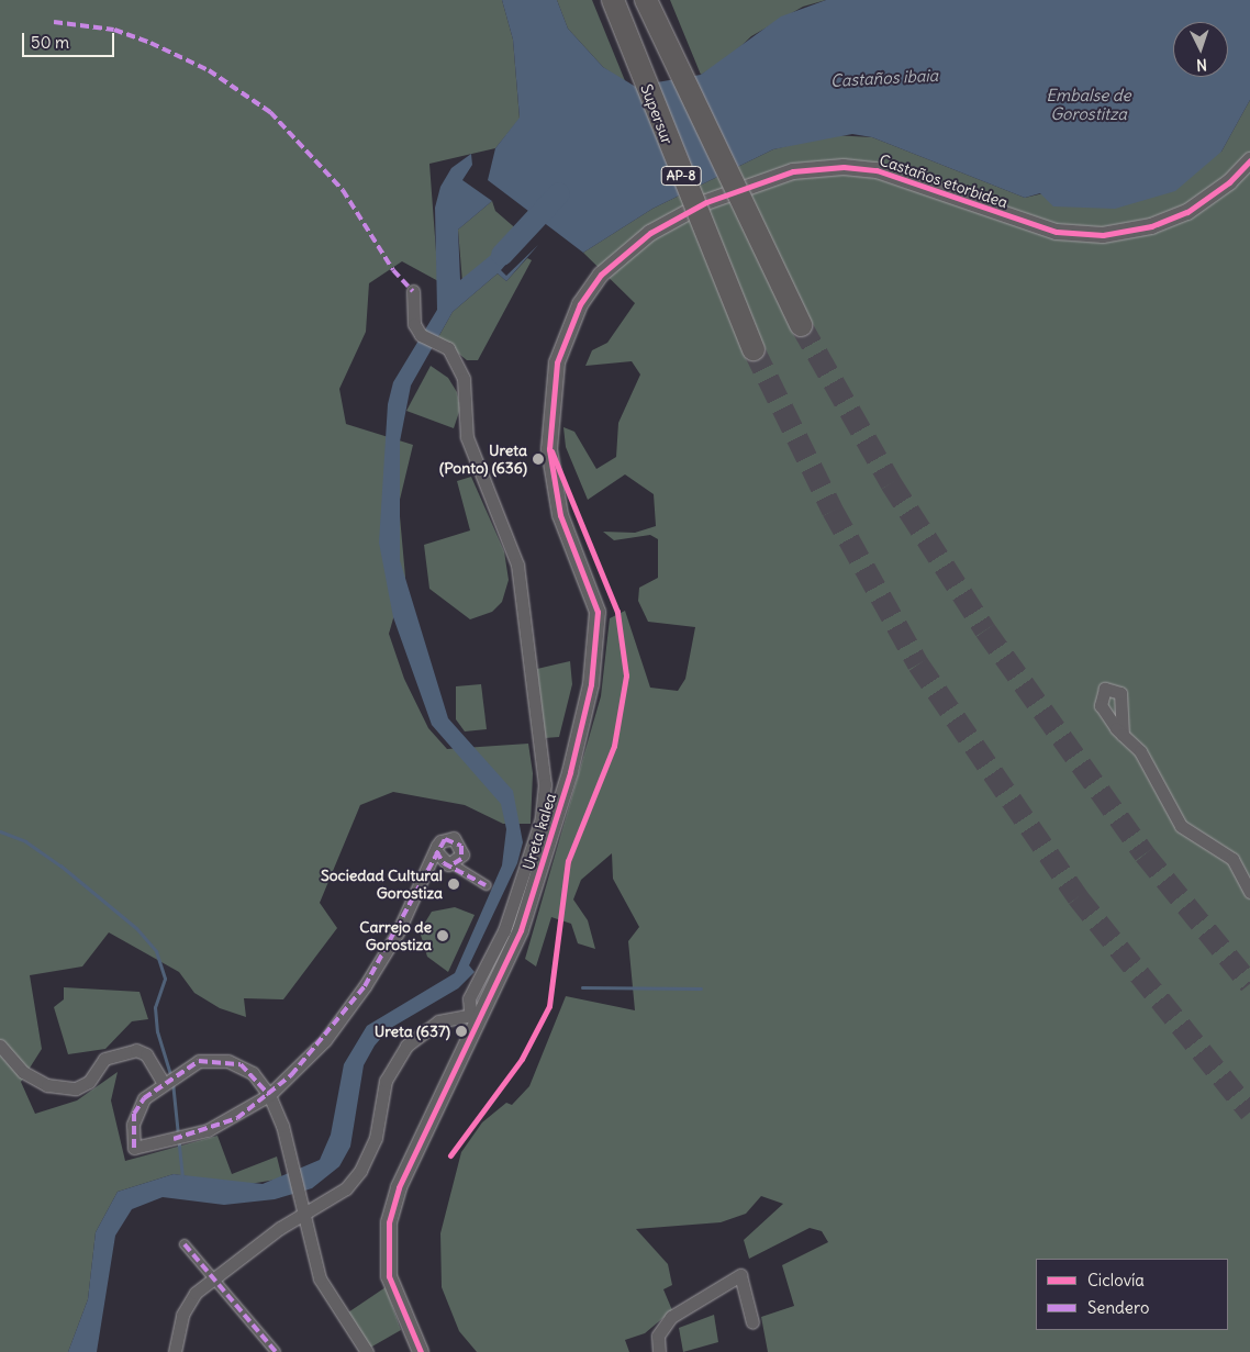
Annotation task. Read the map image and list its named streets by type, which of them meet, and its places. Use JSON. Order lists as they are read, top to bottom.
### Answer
{
  "streets": {
    "highway": ["Supersur", "AP-8"],
    "street": ["Castaños etorbidea", "Ureta kalea"]
  },
  "crossings": [
    ["Castaños etorbidea", "Ureta kalea"]
  ],
  "water": ["Castaños ibaia", "Embalse de Gorostitza"],
  "places": [
    "Ureta (Ponto) (636)",
    "Sociedad Cultural Gorostiza",
    "Carrejo de Gorostiza",
    "Ureta (637)"
  ],
  "legend": ["Ciclovía", "Sendero"],
  "scale_bar": "50 m",
  "north": "bottom"
}
